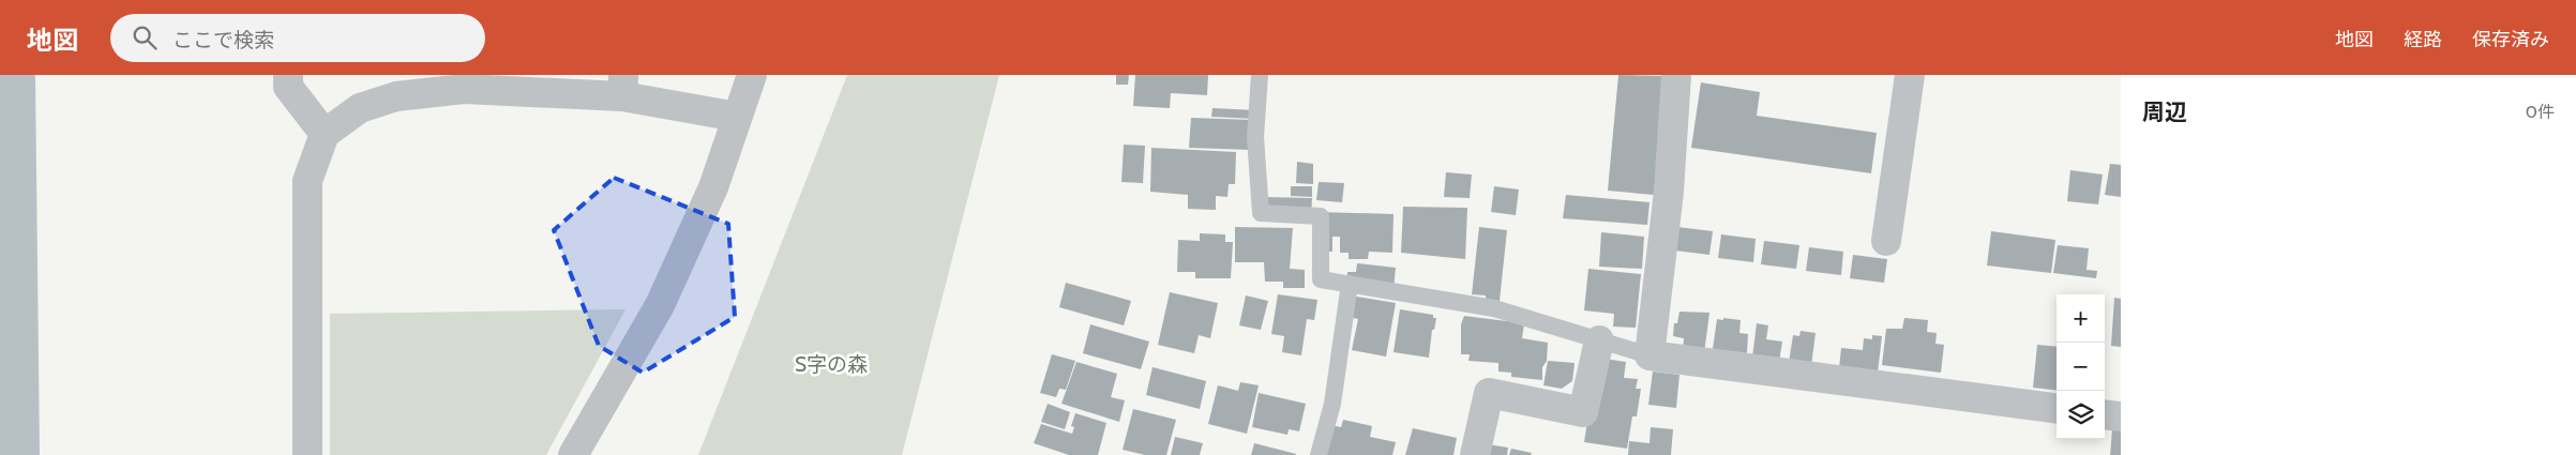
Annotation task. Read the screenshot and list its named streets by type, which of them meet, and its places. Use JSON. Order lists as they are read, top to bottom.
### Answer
{
  "parks": ["S字の森"],
  "page": {
    "header": "地図",
    "search": "ここで検索",
    "nav": ["地図", "経路", "保存済み"],
    "heading": ["周辺", "0件"],
    "map_buttons": ["+", "−"]
  }
}
